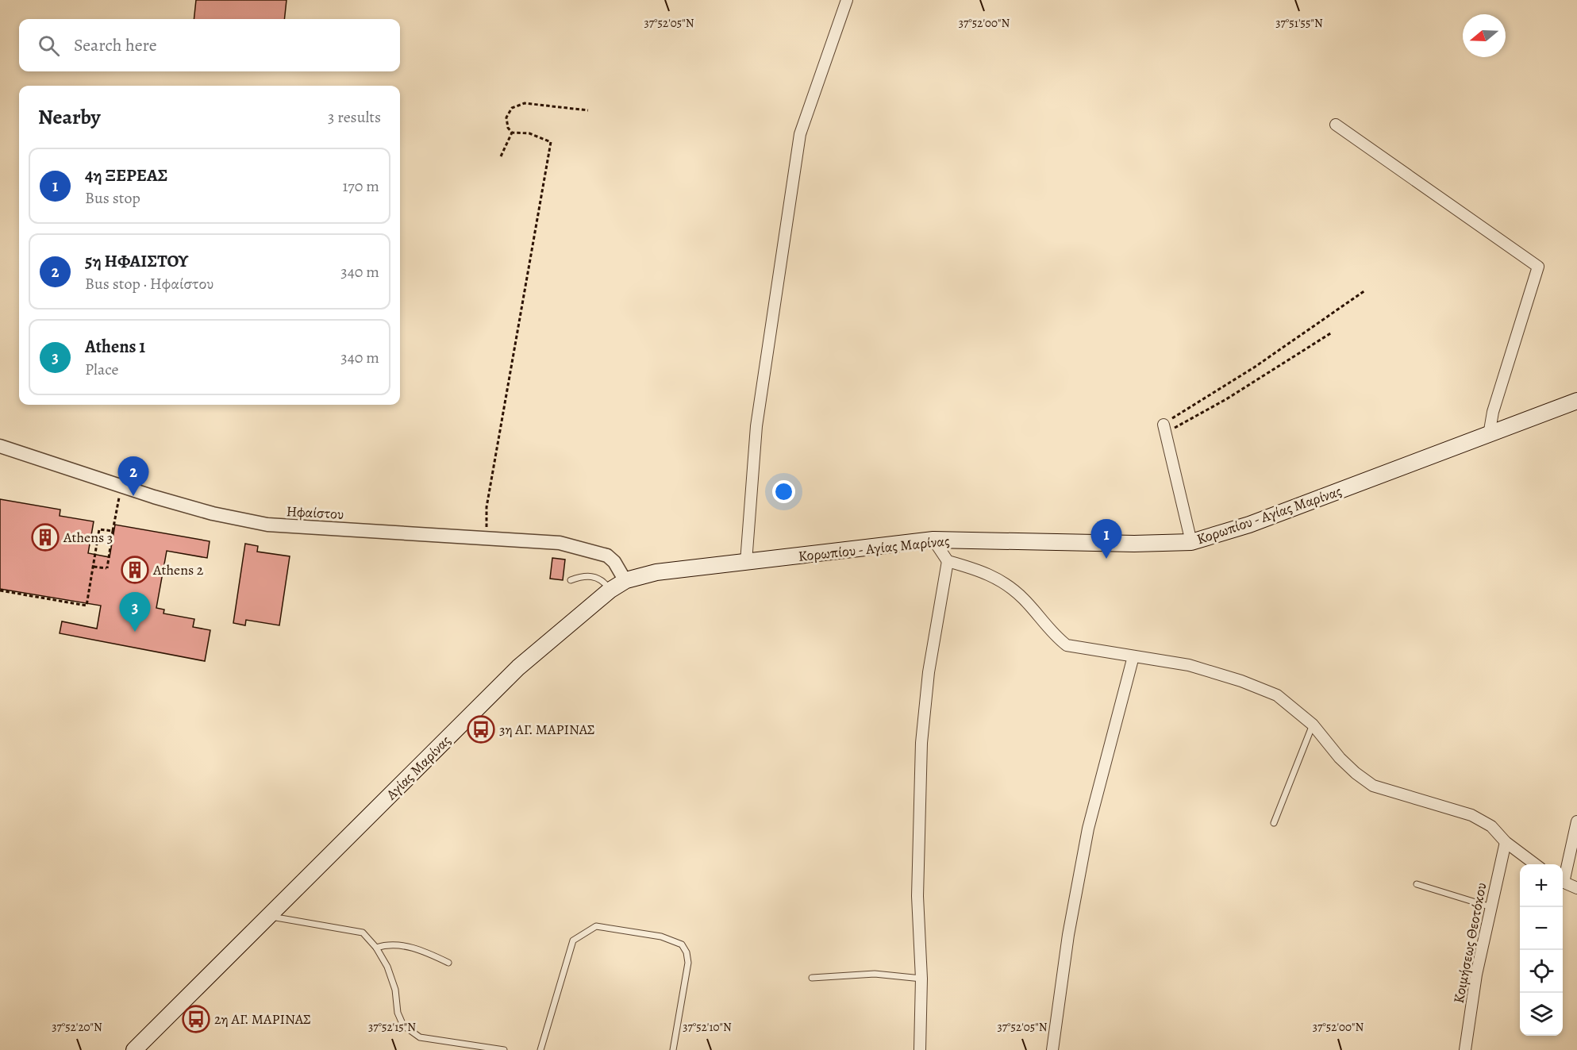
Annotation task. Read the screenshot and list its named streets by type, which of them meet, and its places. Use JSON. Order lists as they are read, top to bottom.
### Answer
{
  "streets": {
    "main road": ["Κορωπίου - Αγίας Μαρίνας", "Αγίας Μαρίνας"],
    "street": ["Ηφαίστου", "Κοιμήσεως Θεοτόκου"]
  },
  "crossings": [
    ["Ηφαίστου", "Αγίας Μαρίνας"],
    ["Κορωπίου - Αγίας Μαρίνας", "Αγίας Μαρίνας"]
  ],
  "places": {
    "building": ["Athens 3", "Athens 2"],
    "bus stop": ["3η ΑΓ. ΜΑΡΙΝΑΣ", "2η ΑΓ. ΜΑΡΙΝΑΣ"]
  },
  "north": "left",
  "page": {
    "search": "Search here",
    "heading": ["Nearby", "3 results"],
    "list": [
      {
        "mark": "1",
        "name": "4η ΞΕΡΕΑΣ",
        "note": "Bus stop",
        "value": "170 m"
      },
      {
        "mark": "2",
        "name": "5η ΗΦΑΙΣΤΟΥ",
        "note": "Bus stop · Ηφαίστου",
        "value": "340 m"
      },
      {
        "mark": "3",
        "name": "Athens 1",
        "note": "Place",
        "value": "340 m"
      }
    ],
    "pins": ["2", "1", "3"],
    "map_buttons": ["+", "−"]
  },
  "coordinates": [
    "37°51'55\"N",
    "37°52'05\"N",
    "37°52'00\"N",
    "37°52'20\"N",
    "37°52'15\"N",
    "37°52'10\"N"
  ]
}
